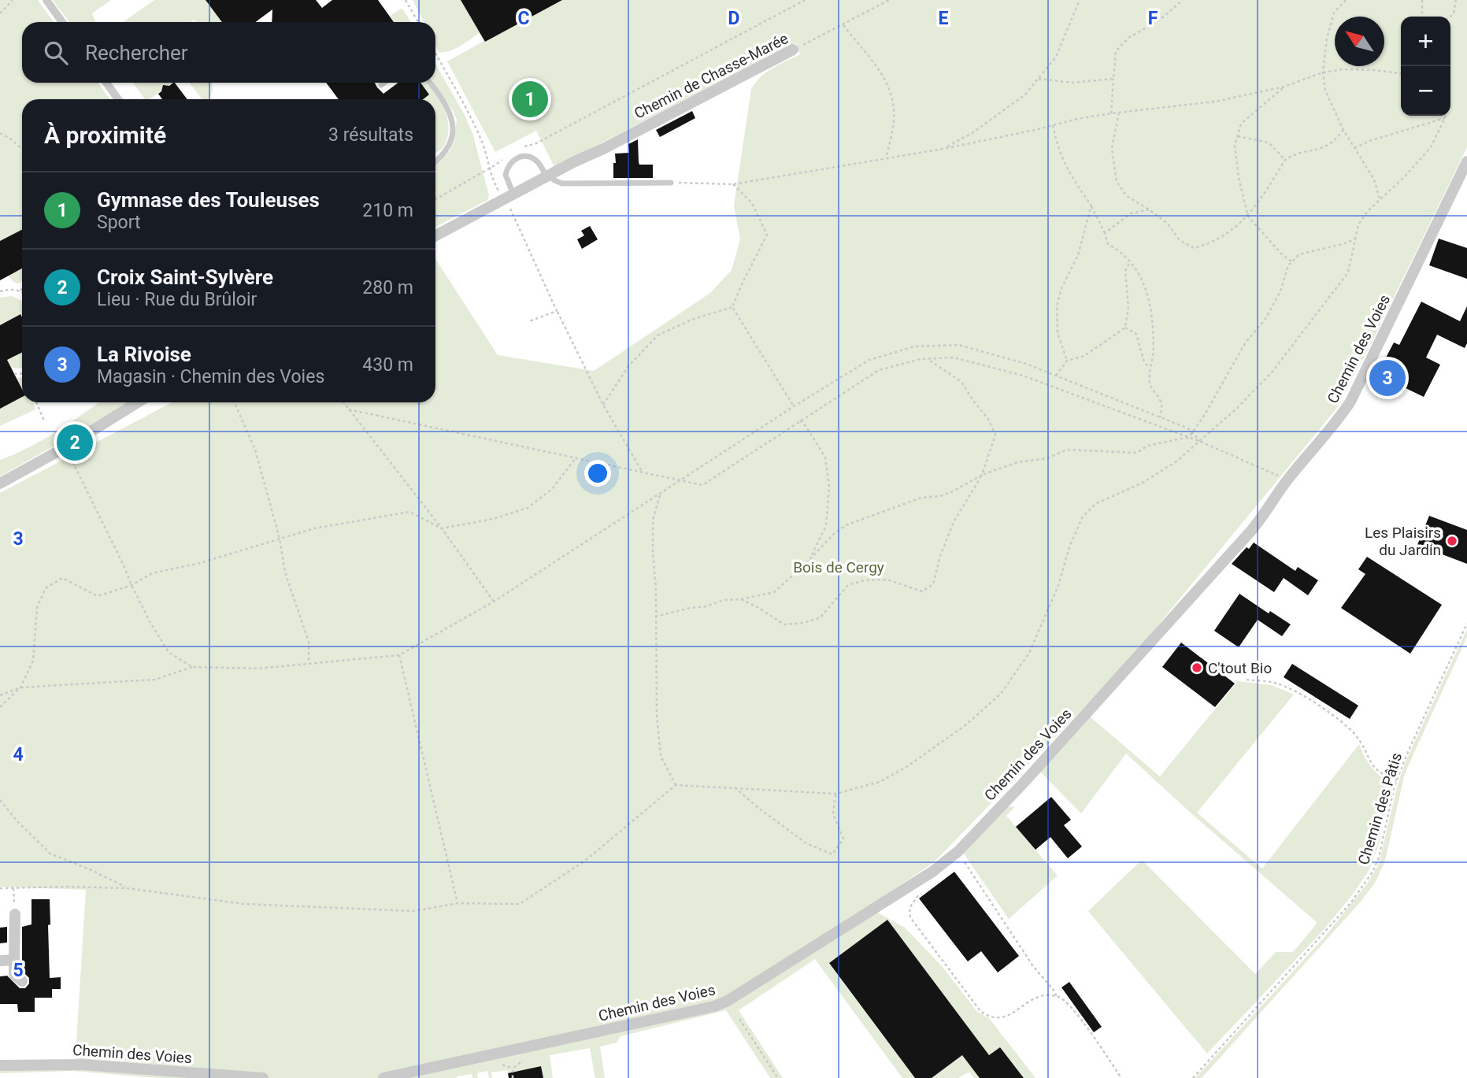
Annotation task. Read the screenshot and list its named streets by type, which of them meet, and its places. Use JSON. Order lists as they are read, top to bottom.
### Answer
{
  "streets": {
    "street": ["Chemin de Chasse-Marée", "Chemin des Voies"],
    "path": ["Chemin des Pâtis"]
  },
  "parks": ["Bois de Cergy"],
  "places": ["Les Plaisirs du Jardin", "C'tout Bio"],
  "north": "top left",
  "page": {
    "map_buttons": ["+", "−"],
    "search": "Rechercher",
    "pins": ["1", "3", "2"],
    "heading": ["À proximité", "3 résultats"],
    "list": [
      {
        "mark": "1",
        "name": "Gymnase des Touleuses",
        "note": "Sport",
        "value": "210 m"
      },
      {
        "mark": "2",
        "name": "Croix Saint-Sylvère",
        "note": "Lieu · Rue du Brûloir",
        "value": "280 m"
      },
      {
        "mark": "3",
        "name": "La Rivoise",
        "note": "Magasin · Chemin des Voies",
        "value": "430 m"
      }
    ]
  },
  "grid": {
    "columns": [
      "C",
      "D",
      "E",
      "F"
    ],
    "rows": ["3", "4", "5"]
  }
}
